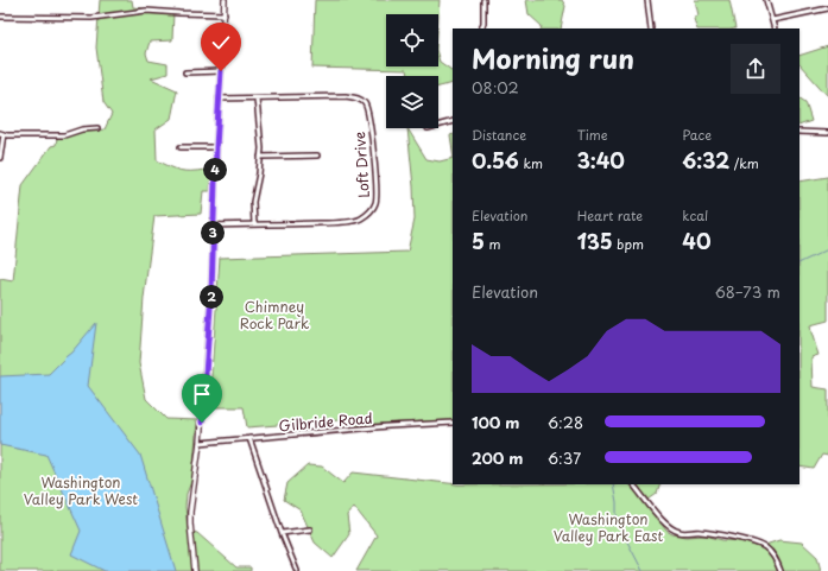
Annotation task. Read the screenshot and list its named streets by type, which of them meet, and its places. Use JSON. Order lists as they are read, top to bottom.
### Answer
{
  "streets": {
    "street": ["Loft Drive", "Gilbride Road"]
  },
  "parks": ["Chimney Rock Park", "Washington Valley Park West", "Washington Valley Park East"],
  "page": {
    "heading": ["Morning run", "08:02"],
    "stats": [
      ["Distance", "0.56 km"],
      ["Time", "3:40"],
      ["Pace", "6:32 /km"],
      ["Elevation", "5 m"],
      ["Heart rate", "135 bpm"],
      ["kcal", "40"]
    ],
    "pins": ["4", "3", "2"],
    "chart": ["Elevation", "68–73 m"],
    "list": [
      {
        "name": "100 m",
        "note": "6:28"
      },
      {
        "name": "200 m",
        "note": "6:37"
      }
    ]
  }
}
